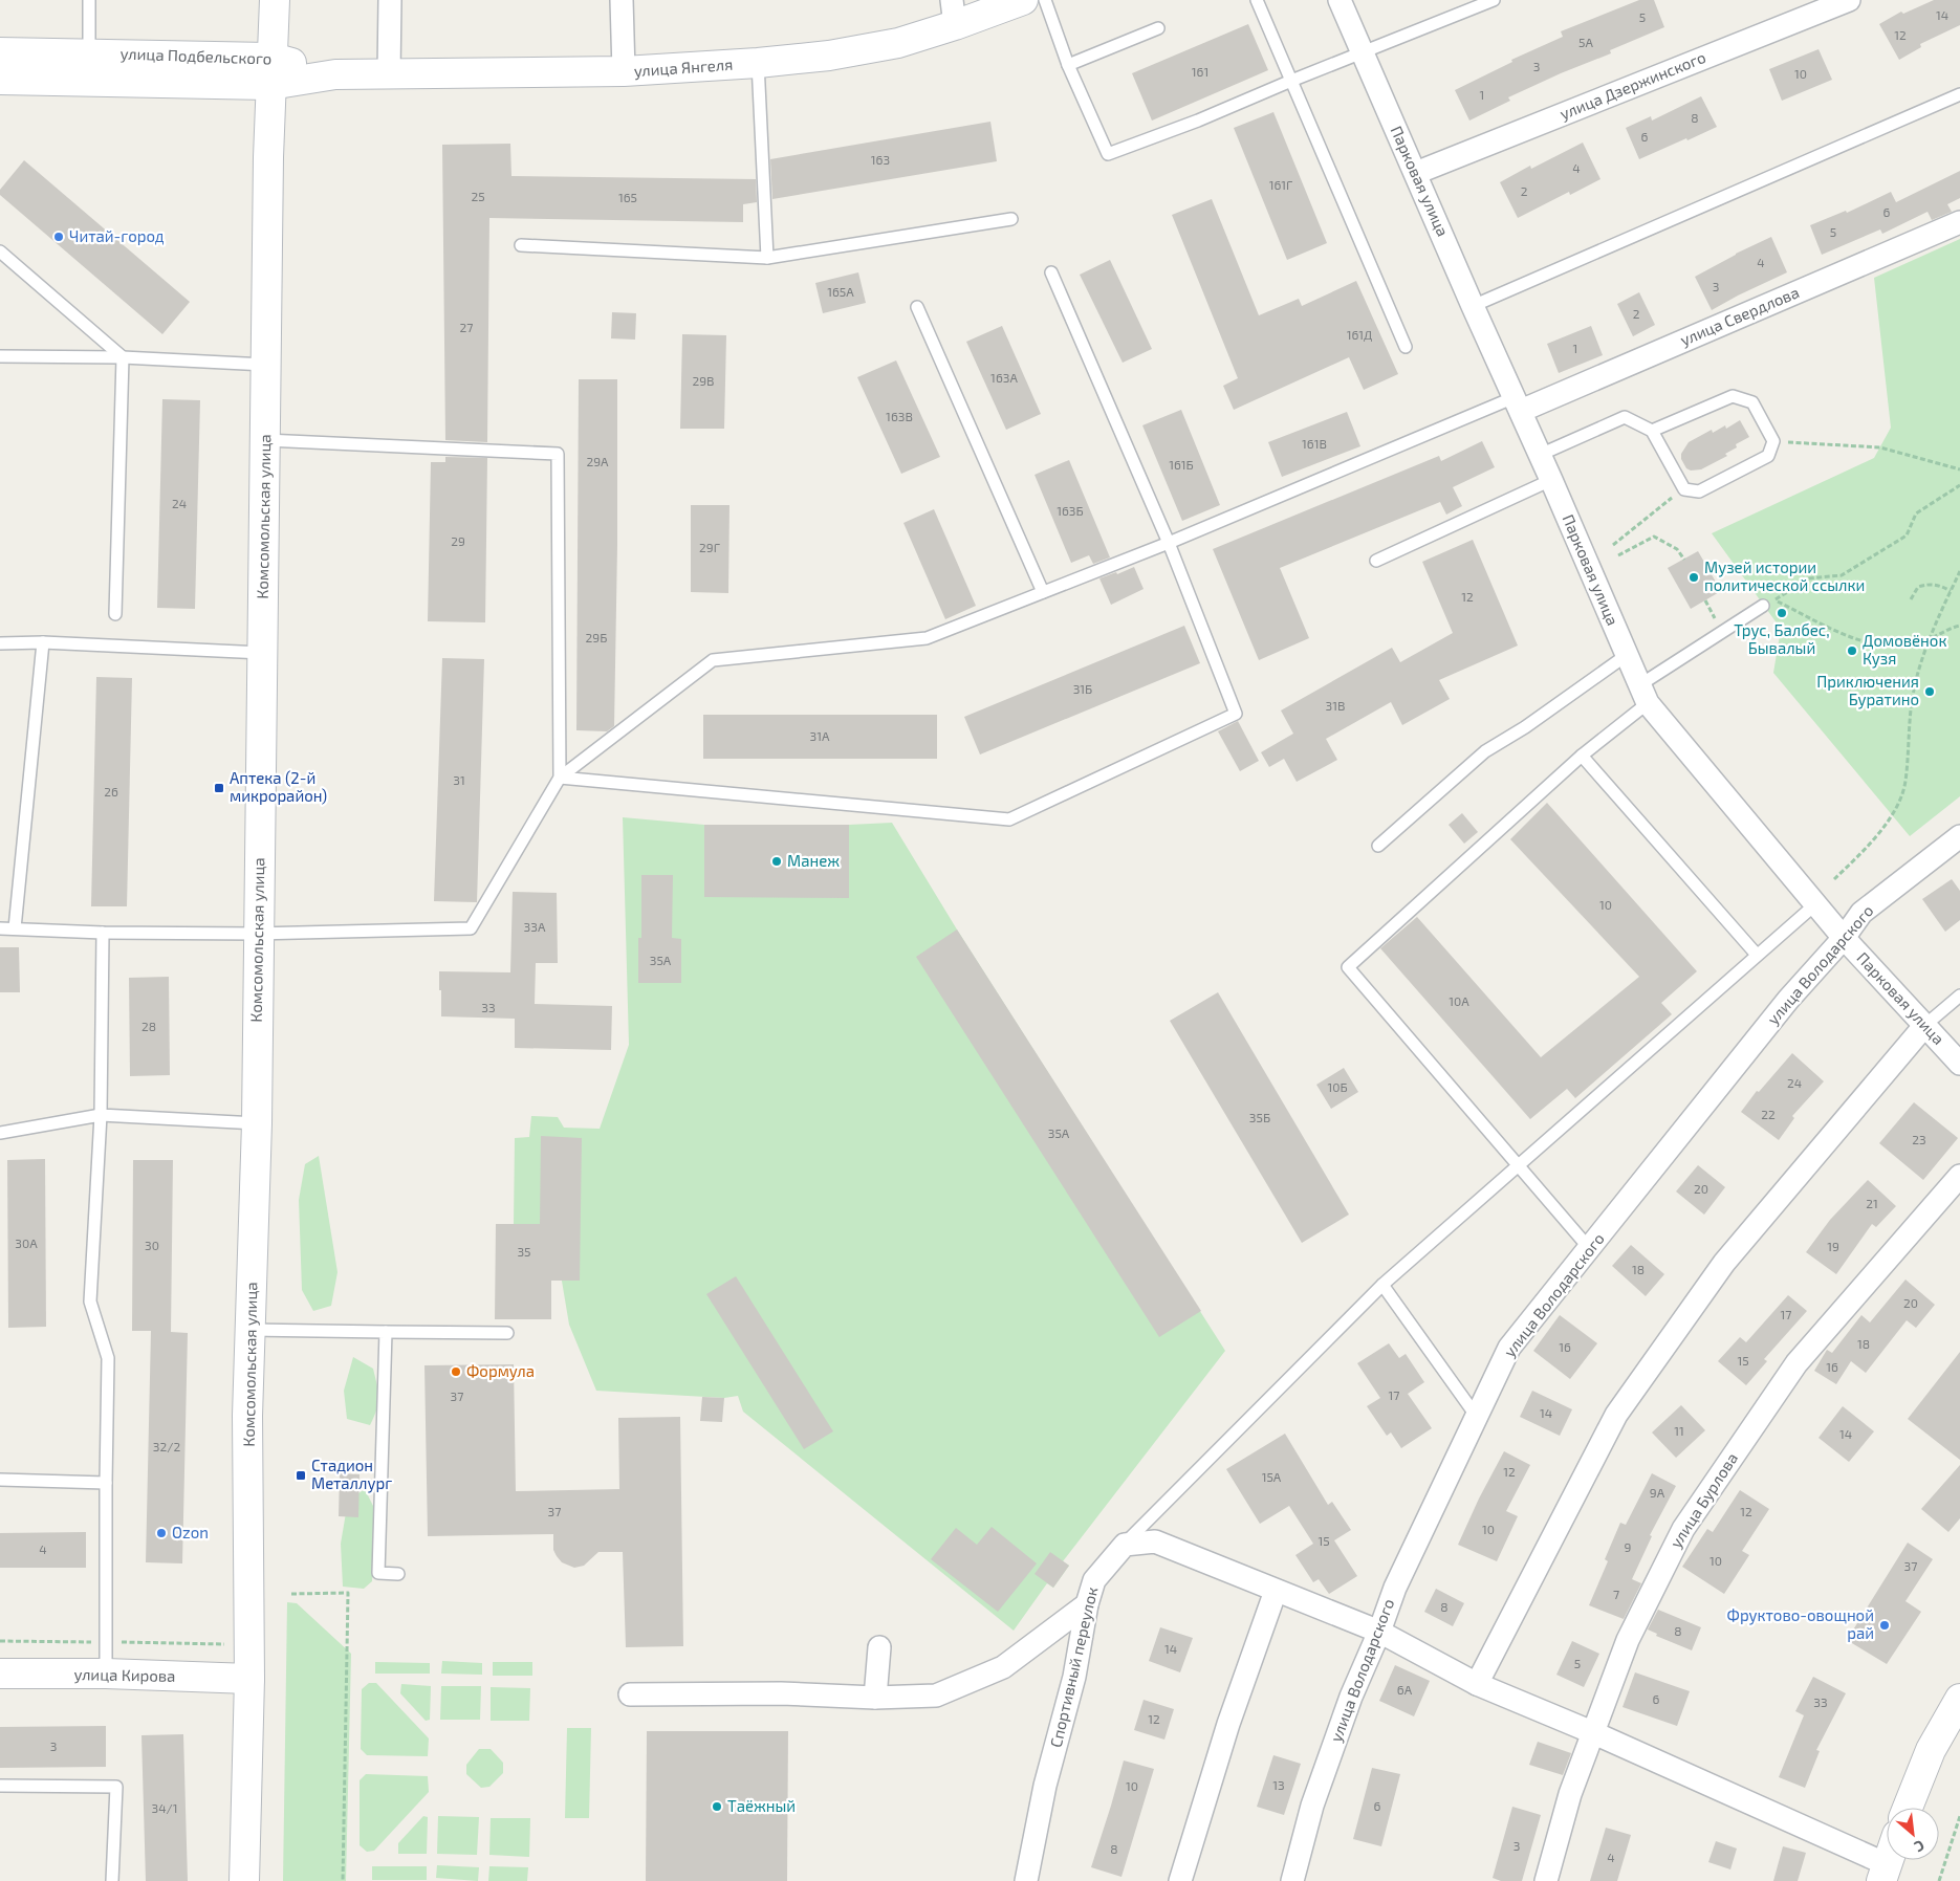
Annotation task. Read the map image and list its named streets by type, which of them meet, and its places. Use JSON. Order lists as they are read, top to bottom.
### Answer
{
  "streets": {
    "main road": [
      "улица Подбельского",
      "улица Янгеля",
      "Комсомольская улица",
      "улица Кирова"
    ],
    "street": [
      "улица Дзержинского",
      "Парковая улица",
      "улица Свердлова",
      "улица Володарского",
      "улица Бурлова",
      "Спортивный переулок"
    ]
  },
  "crossings": [
    ["улица Подбельского", "улица Янгеля"],
    ["улица Подбельского", "Комсомольская улица"],
    ["улица Дзержинского", "Парковая улица"],
    ["Парковая улица", "улица Свердлова"],
    ["Парковая улица", "улица Володарского"],
    ["Комсомольская улица", "улица Кирова"]
  ],
  "places": {
    "other": [
      "Читай-город",
      "Музей истории политической ссылки",
      "Трус, Балбес, Бывалый",
      "Домовёнок Кузя",
      "Приключения Буратино",
      "Манеж",
      "Формула",
      "Ozon",
      "Фруктово-овощной рай",
      "Таёжный"
    ],
    "transit": ["Аптека (2-й микрорайон)", "Стадион Металлург"]
  },
  "house_numbers": [
    "14",
    "5",
    "12",
    "5А",
    "3",
    "161",
    "10",
    "1",
    "8",
    "6",
    "163",
    "4",
    "161Г",
    "2",
    "25",
    "165",
    "6",
    "5",
    "4",
    "3",
    "165А",
    "2",
    "27",
    "161Д",
    "1",
    "163А",
    "29В",
    "163В",
    "161В",
    "29А",
    "161Б",
    "24",
    "163Б",
    "29",
    "29Г",
    "12",
    "29Б",
    "31Б",
    "31В",
    "31А",
    "31",
    "26",
    "10",
    "33А",
    "35А",
    "10А",
    "33",
    "28",
    "24",
    "10Б",
    "22",
    "35Б",
    "35А",
    "23",
    "20",
    "21",
    "30А",
    "30",
    "19",
    "35",
    "18",
    "20",
    "17",
    "18",
    "16",
    "15",
    "16",
    "17",
    "37",
    "14",
    "11",
    "14",
    "32/2",
    "12",
    "15А",
    "9А",
    "37",
    "12",
    "10",
    "15",
    "9",
    "4",
    "10",
    "37",
    "7",
    "8",
    "8",
    "14",
    "5",
    "6А",
    "6",
    "33",
    "12",
    "3",
    "13",
    "10",
    "6",
    "34/1",
    "3",
    "8",
    "4"
  ],
  "north": "bottom right"
}
